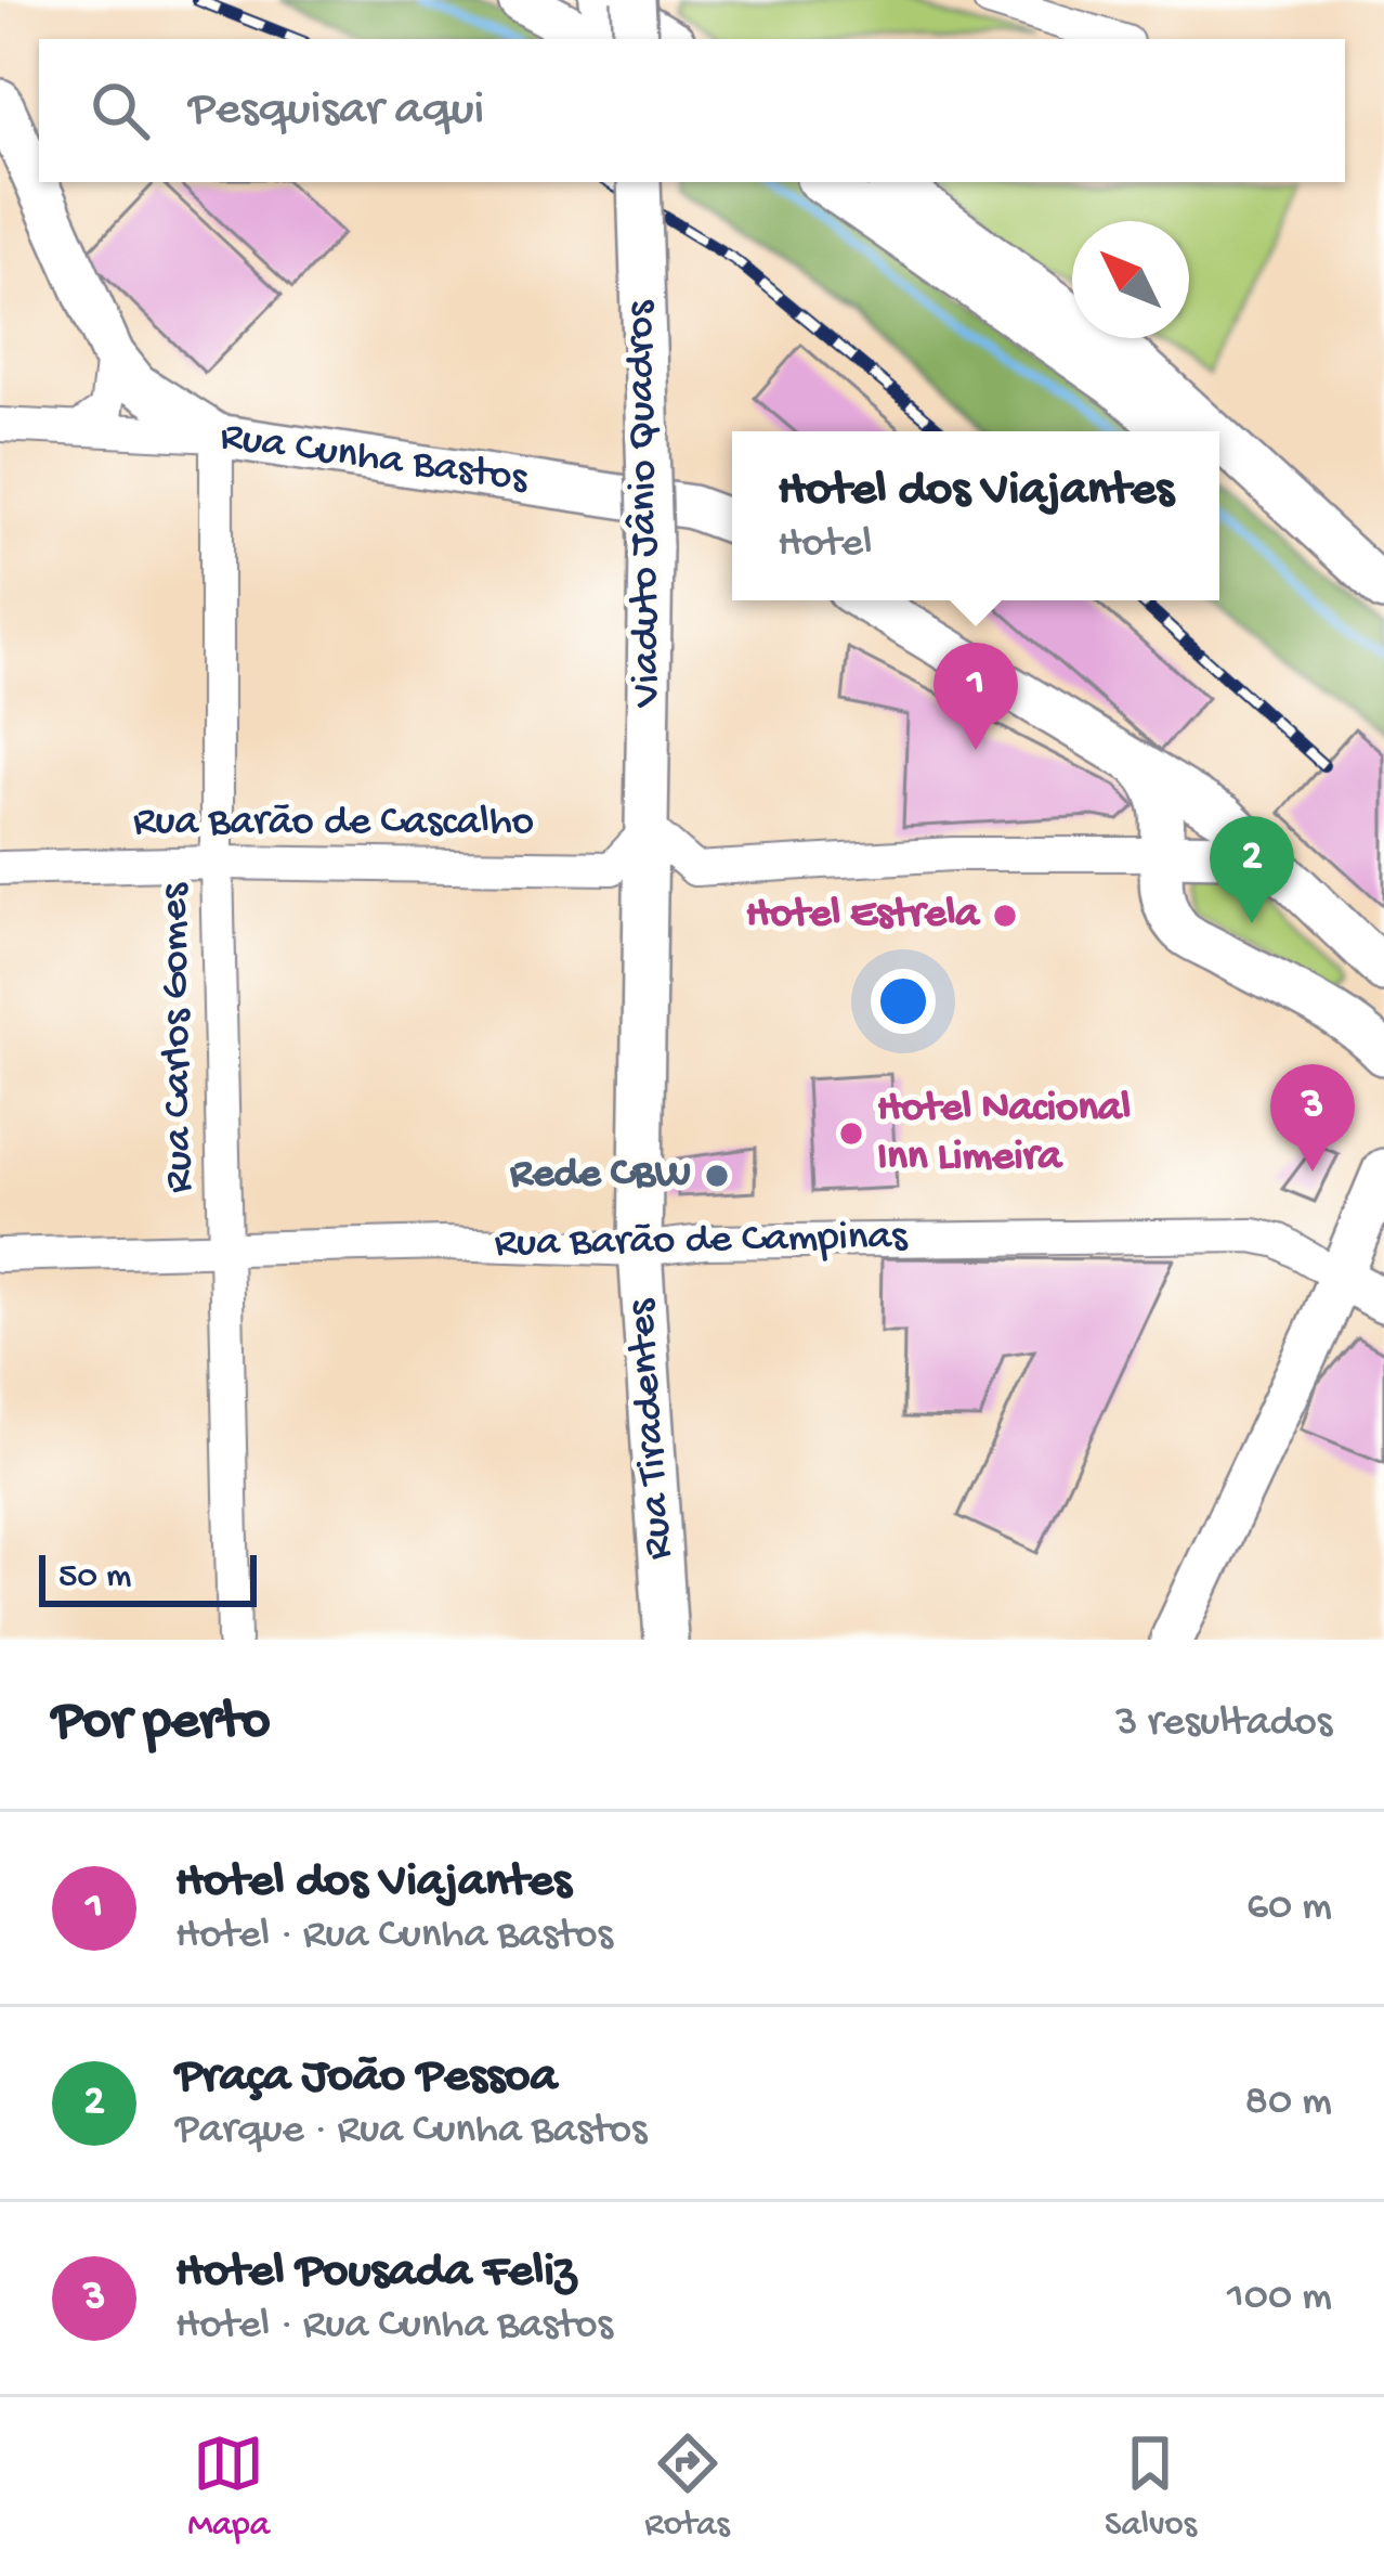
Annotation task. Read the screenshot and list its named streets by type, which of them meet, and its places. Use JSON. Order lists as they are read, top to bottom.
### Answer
{
  "streets": {
    "main road": [
      "Rua Cunha Bastos",
      "Viaduto Jânio Quadros",
      "Rua Barão de Campinas",
      "Rua Tiradentes"
    ],
    "street": ["Rua Barão de Cascalho", "Rua Carlos Gomes"]
  },
  "crossings": [
    ["Rua Cunha Bastos", "Rua Carlos Gomes"],
    ["Viaduto Jânio Quadros", "Rua Barão de Cascalho"],
    ["Viaduto Jânio Quadros", "Rua Tiradentes"],
    ["Rua Barão de Cascalho", "Rua Carlos Gomes"],
    ["Rua Barão de Cascalho", "Rua Tiradentes"],
    ["Rua Carlos Gomes", "Rua Barão de Campinas"],
    ["Rua Barão de Campinas", "Rua Tiradentes"]
  ],
  "places": ["Hotel Estrela", "Hotel Nacional Inn Limeira", "Rede CBW"],
  "scale_bar": "50 m",
  "north": "top left",
  "page": {
    "search": "Pesquisar aqui",
    "popup": ["Hotel dos Viajantes", "Hotel"],
    "pins": ["1", "2", "3"],
    "scale": "50 m",
    "heading": ["Por perto", "3 resultados"],
    "list": [
      {
        "mark": "1",
        "name": "Hotel dos Viajantes",
        "note": "Hotel · Rua Cunha Bastos",
        "value": "60 m"
      },
      {
        "mark": "2",
        "name": "Praça João Pessoa",
        "note": "Parque · Rua Cunha Bastos",
        "value": "80 m"
      },
      {
        "mark": "3",
        "name": "Hotel Pousada Feliz",
        "note": "Hotel · Rua Cunha Bastos",
        "value": "100 m"
      }
    ],
    "nav": ["Mapa", "Rotas", "Salvos"]
  }
}
